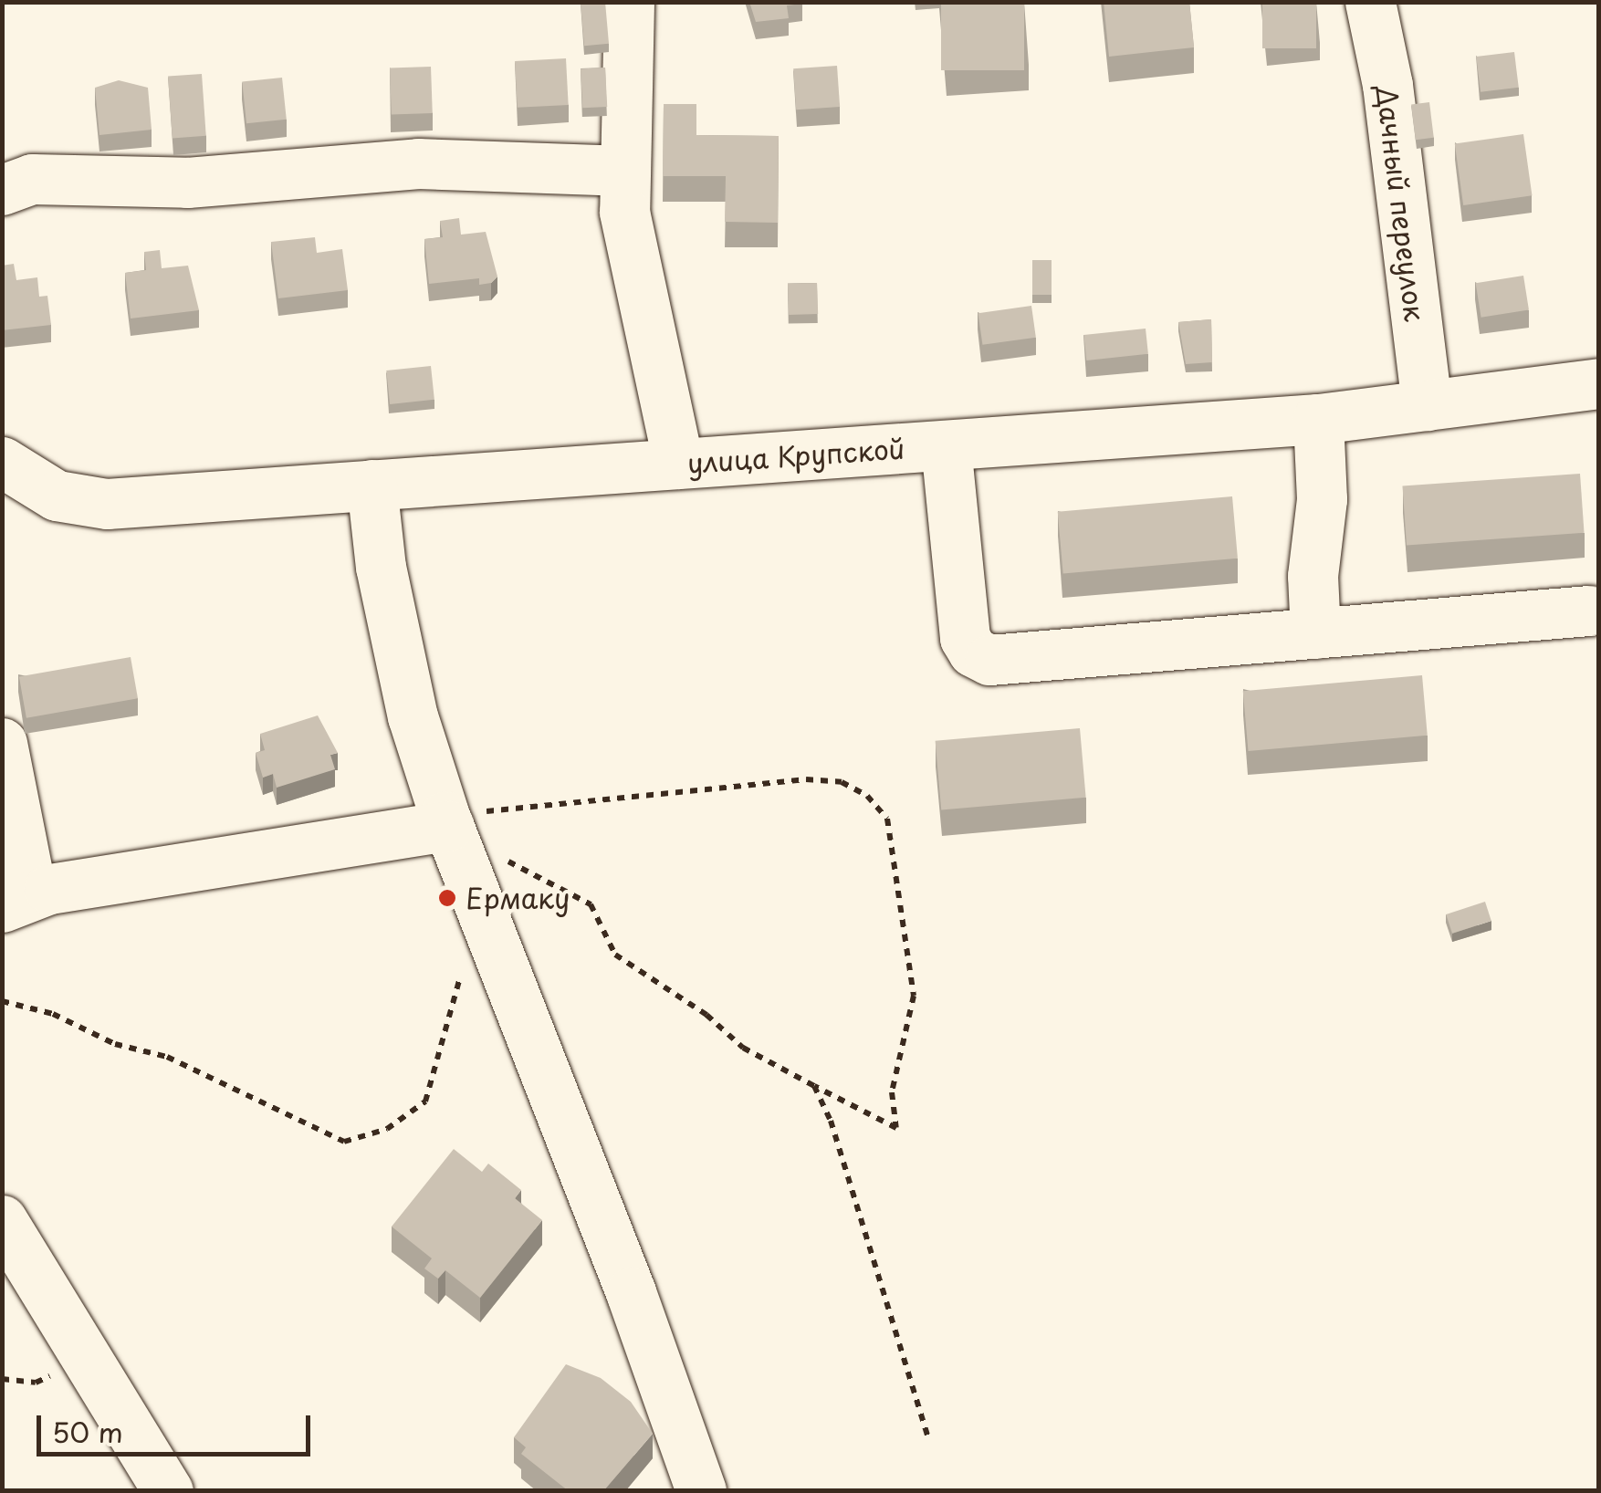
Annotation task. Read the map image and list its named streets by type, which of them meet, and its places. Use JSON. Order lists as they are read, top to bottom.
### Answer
{
  "streets": {
    "street": ["Дачный переулок", "улица Крупской"]
  },
  "crossings": [
    ["Дачный переулок", "улица Крупской"]
  ],
  "places": ["Ермаку"],
  "scale_bar": "50 m"
}
